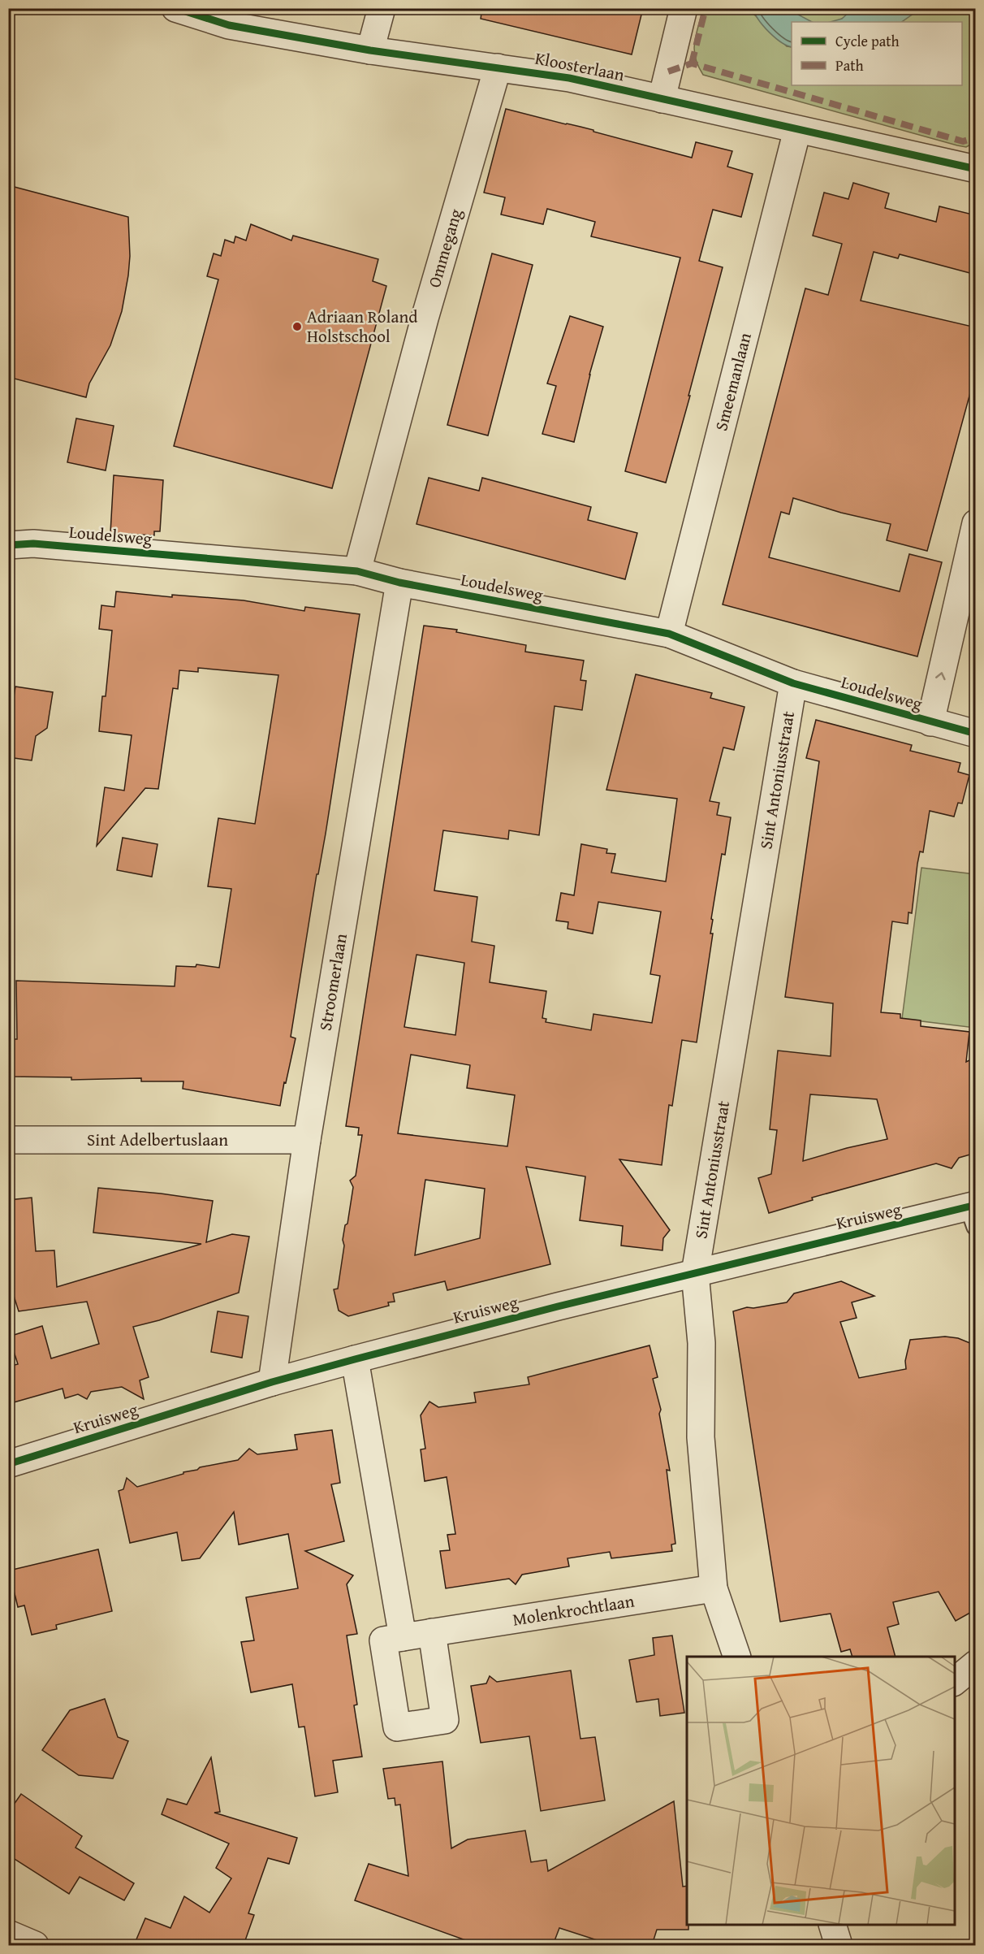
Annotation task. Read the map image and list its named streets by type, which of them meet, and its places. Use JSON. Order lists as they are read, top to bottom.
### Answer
{
  "streets": {
    "street": [
      "Kloosterlaan",
      "Ommegang",
      "Smeemanlaan",
      "Loudelsweg",
      "Sint Antoniusstraat",
      "Stroomerlaan",
      "Sint Adelbertuslaan",
      "Kruisweg",
      "Molenkrochtlaan"
    ]
  },
  "crossings": [
    ["Kloosterlaan", "Ommegang"],
    ["Kloosterlaan", "Smeemanlaan"],
    ["Ommegang", "Loudelsweg"],
    ["Smeemanlaan", "Loudelsweg"],
    ["Loudelsweg", "Sint Antoniusstraat"],
    ["Loudelsweg", "Stroomerlaan"],
    ["Sint Antoniusstraat", "Kruisweg"],
    ["Sint Antoniusstraat", "Molenkrochtlaan"],
    ["Stroomerlaan", "Sint Adelbertuslaan"],
    ["Stroomerlaan", "Kruisweg"]
  ],
  "places": ["Adriaan Roland Holstschool"],
  "legend": ["Cycle path", "Path"]
}
